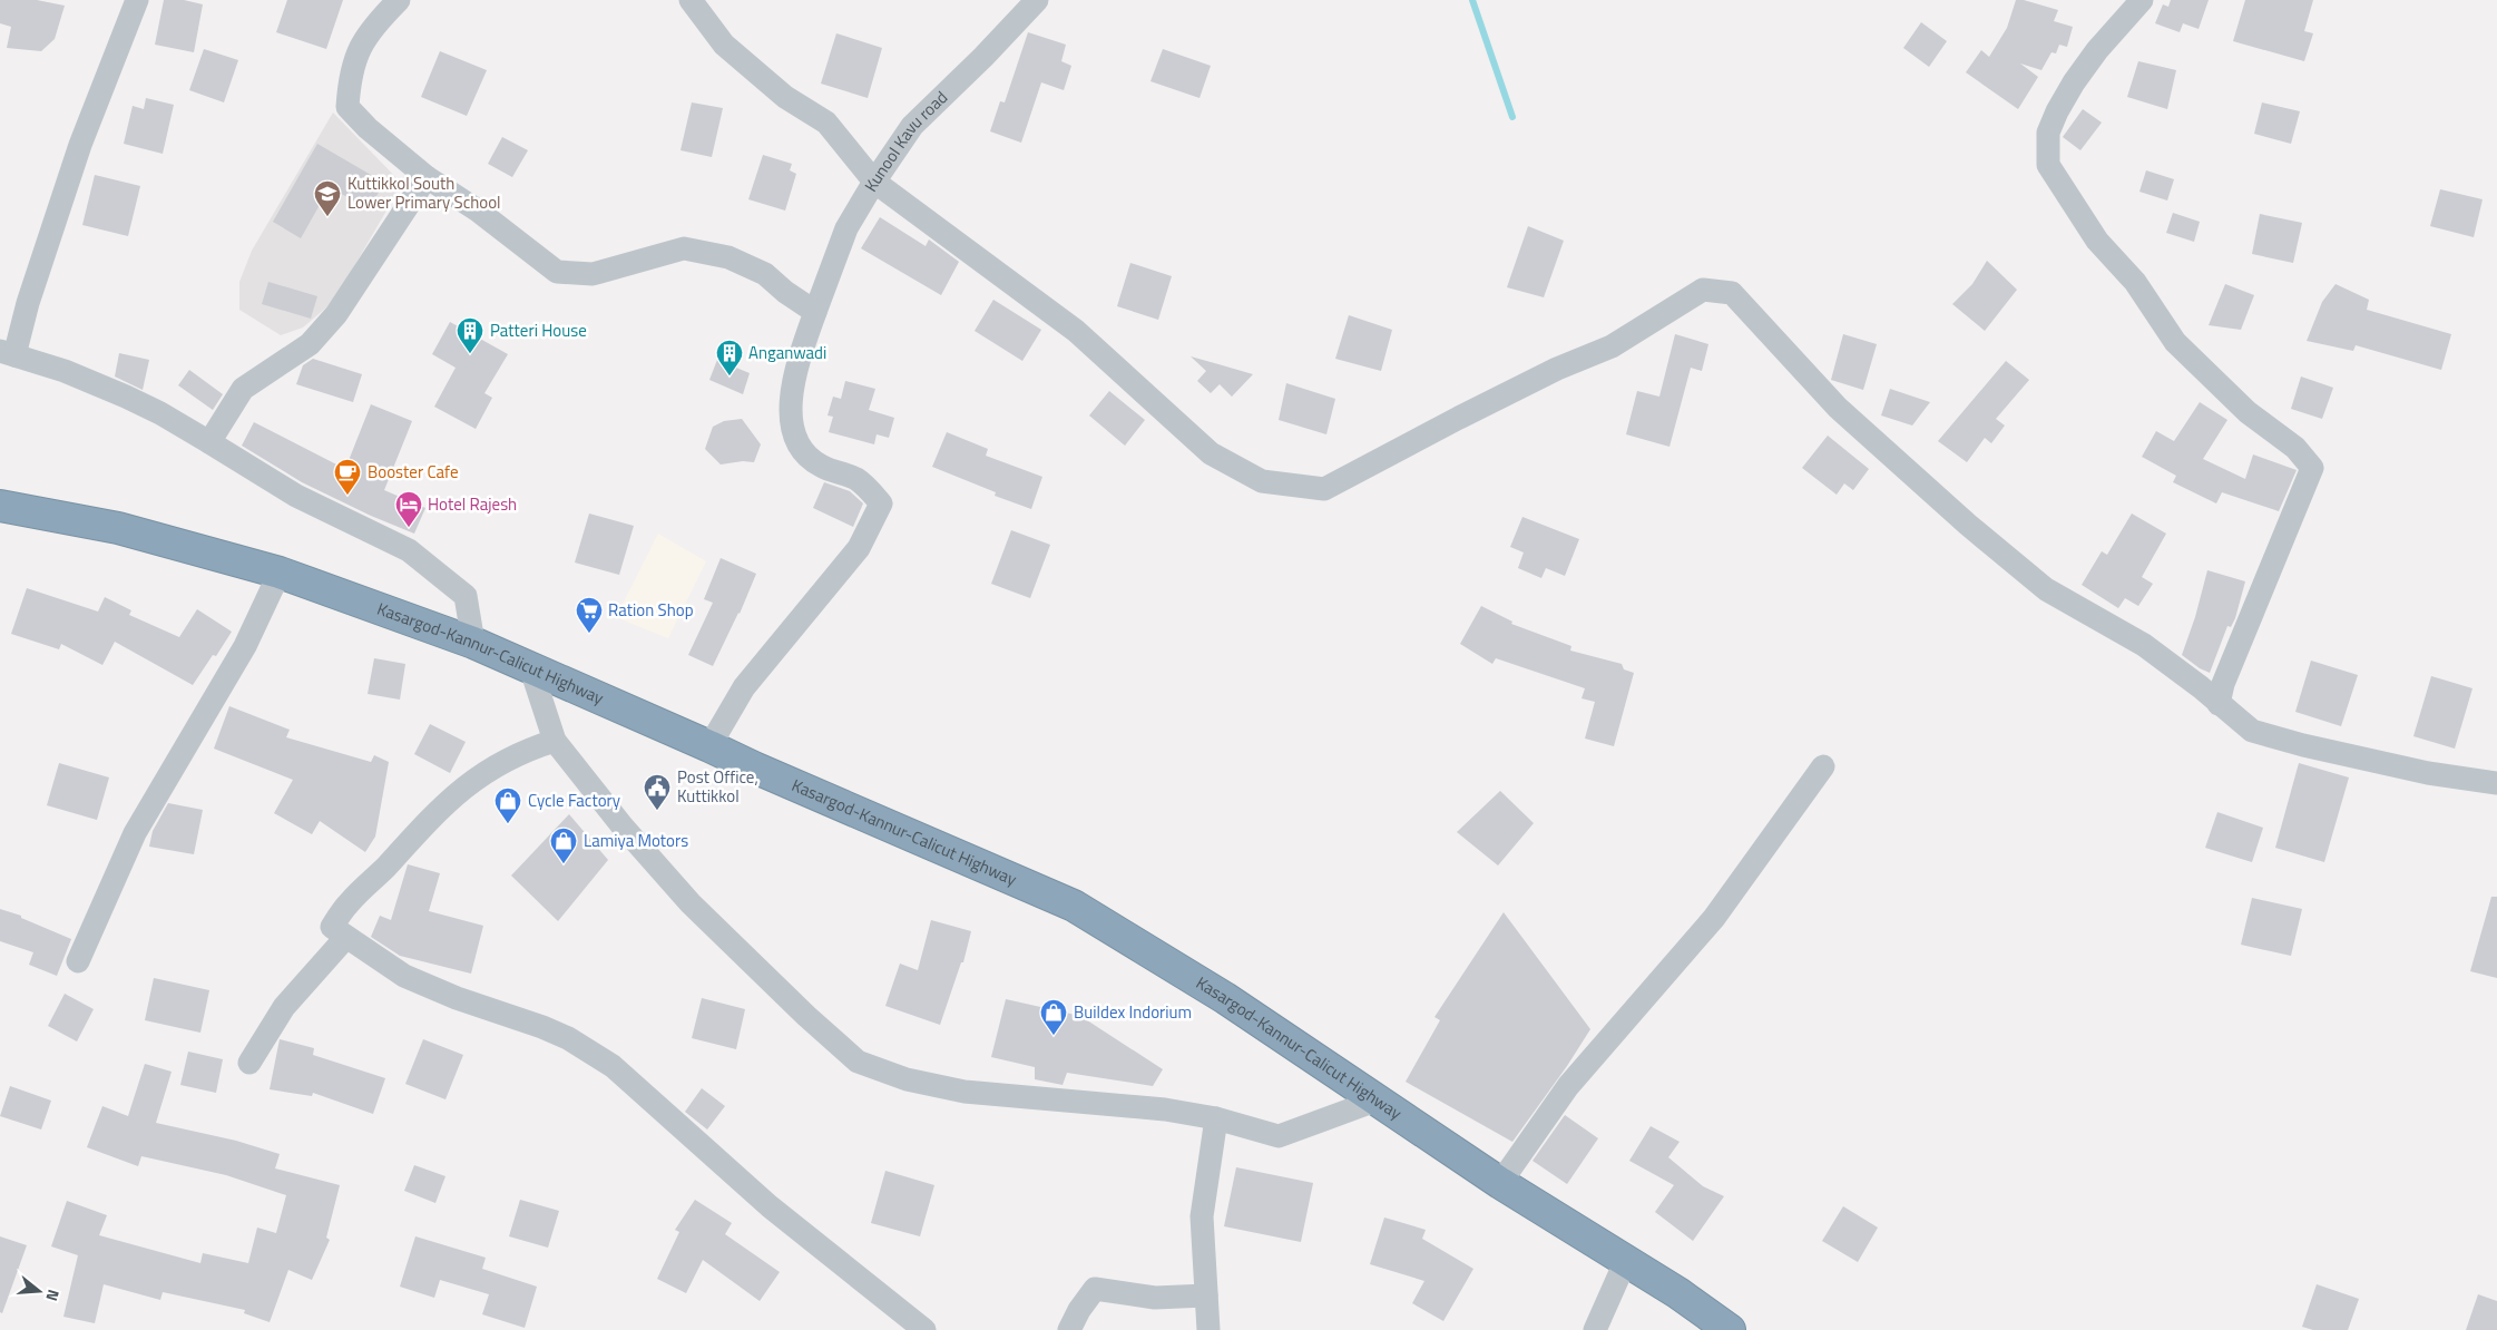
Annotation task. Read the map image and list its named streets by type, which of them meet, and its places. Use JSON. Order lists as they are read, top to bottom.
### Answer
{
  "streets": {
    "highway": ["Kasargod-Kannur-Calicut Highway"],
    "street": ["Kunool Kavu road"]
  },
  "crossings": [
    ["Kunool Kavu road", "Kasargod-Kannur-Calicut Highway"]
  ],
  "places": {
    "school or university": ["Kuttikkol South Lower Primary School"],
    "building": ["Patteri House", "Anganwadi"],
    "cafe": ["Booster Cafe"],
    "hotel": ["Hotel Rajesh"],
    "supermarket": ["Ration Shop"],
    "public building": ["Post Office, Kuttikkol"],
    "shop": ["Cycle Factory", "Lamiya Motors", "Buildex Indorium"]
  },
  "north": "right"
}
